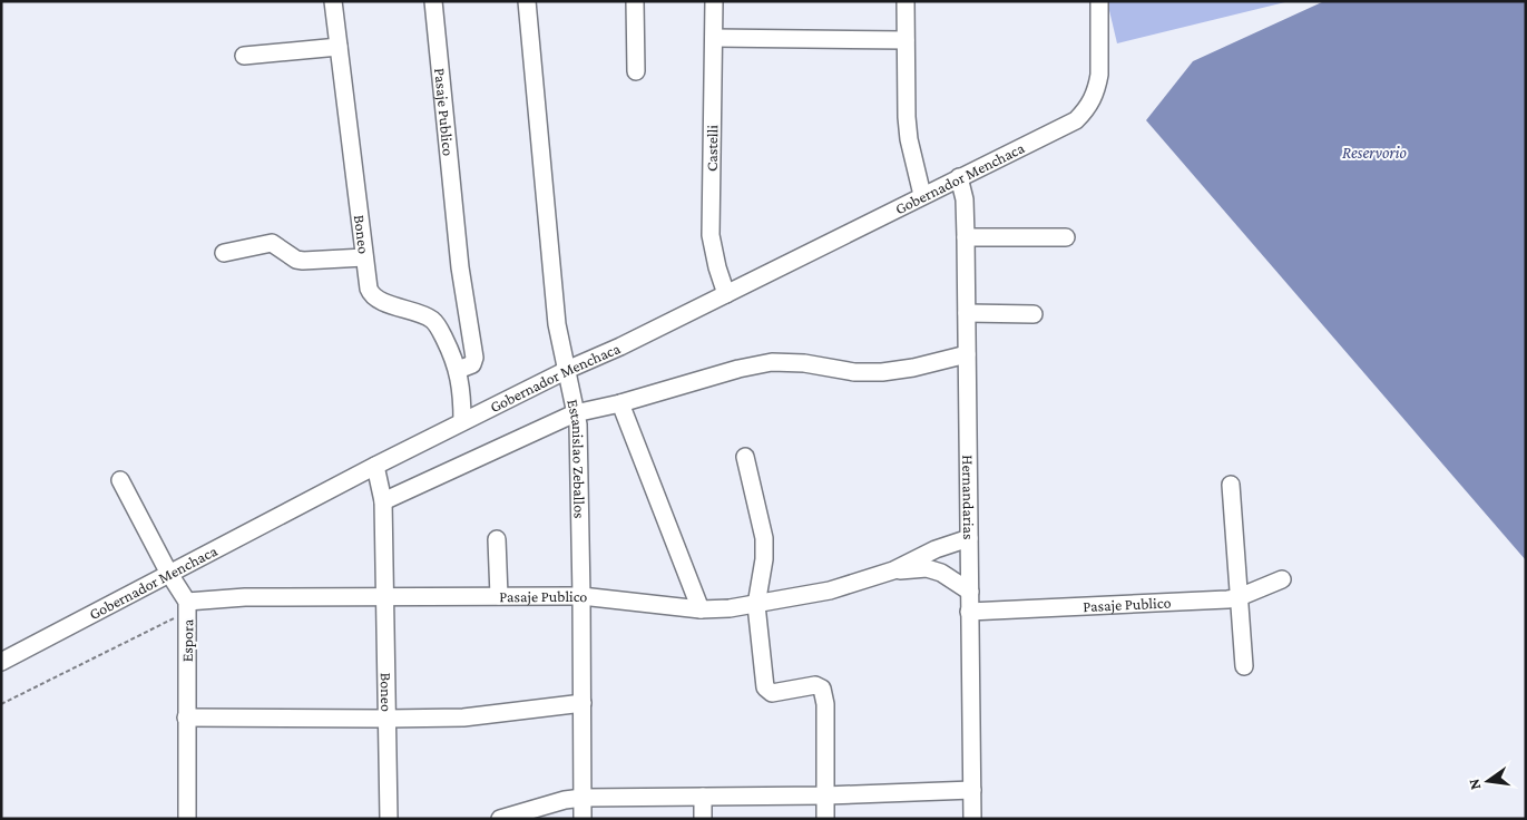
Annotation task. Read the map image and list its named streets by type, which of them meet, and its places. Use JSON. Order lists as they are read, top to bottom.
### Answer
{
  "streets": {
    "street": [
      "Pasaje Publico",
      "Castelli",
      "Gobernador Menchaca",
      "Boneo",
      "Estanislao Zeballos",
      "Hernandarias",
      "Espora"
    ]
  },
  "crossings": [
    ["Pasaje Publico", "Boneo"],
    ["Pasaje Publico", "Estanislao Zeballos"],
    ["Pasaje Publico", "Hernandarias"],
    ["Pasaje Publico", "Espora"],
    ["Castelli", "Gobernador Menchaca"],
    ["Gobernador Menchaca", "Boneo"],
    ["Gobernador Menchaca", "Estanislao Zeballos"],
    ["Gobernador Menchaca", "Hernandarias"],
    ["Gobernador Menchaca", "Espora"]
  ],
  "water": ["Reservorio"],
  "north": "left"
}
